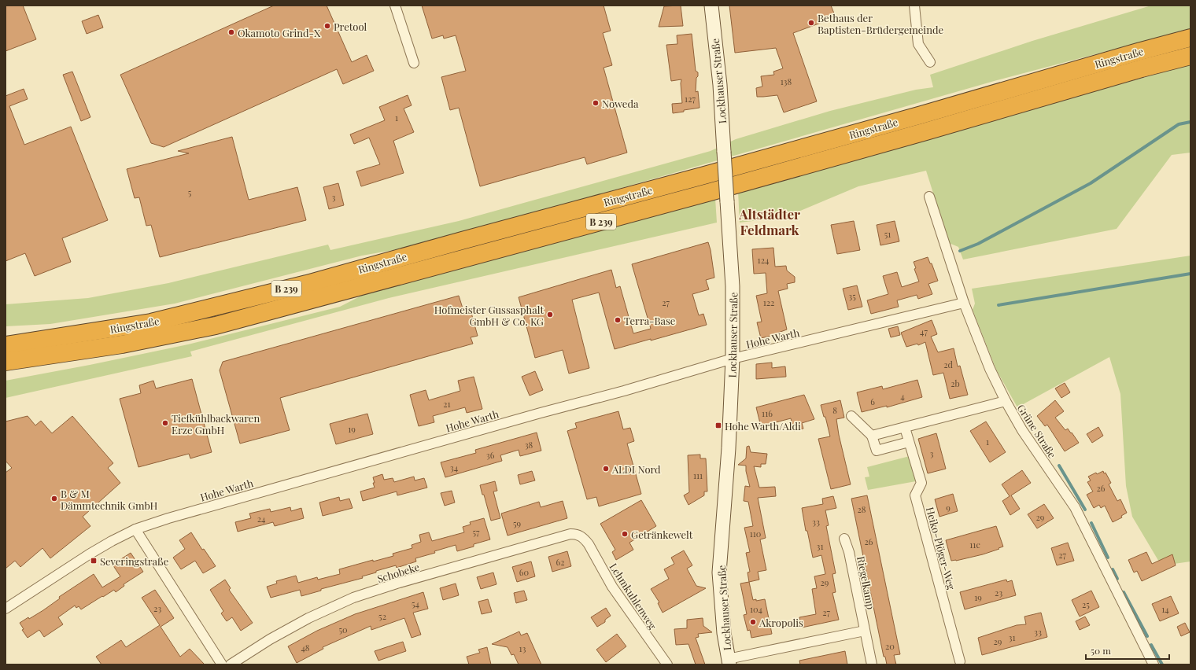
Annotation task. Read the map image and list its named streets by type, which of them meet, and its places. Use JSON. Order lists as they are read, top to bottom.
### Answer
{
  "streets": {
    "highway": ["Ringstraße", "B 239"],
    "street": [
      "Lockhauser Straße",
      "Hohe Warth",
      "Grüne Straße",
      "Heiko-Plöger-Weg",
      "Schobeke",
      "Riegelkamp",
      "Lehmkuhlenweg"
    ]
  },
  "crossings": [
    ["Lockhauser Straße", "Hohe Warth"],
    ["Hohe Warth", "Grüne Straße"],
    ["Schobeke", "Lehmkuhlenweg"]
  ],
  "districts": ["Altstädter Feldmark"],
  "places": {
    "other": [
      "Bethaus der Baptisten-Brüdergemeinde",
      "Pretool",
      "Okamoto Grind-X",
      "Noweda",
      "Hofmeister Gussasphalt GmbH & Co. KG",
      "Terra-Base",
      "Tiefkühlbackwaren Erze GmbH",
      "ALDI Nord",
      "B & M Dämmtechnik GmbH",
      "Getränkewelt",
      "Akropolis"
    ],
    "transit": ["Hohe Warth/Aldi", "Severingstraße"]
  },
  "house_numbers": [
    "138",
    "127",
    "1",
    "5",
    "3",
    "51",
    "124",
    "35",
    "27",
    "122",
    "47",
    "2d",
    "2b",
    "4",
    "6",
    "21",
    "8",
    "116",
    "19",
    "1",
    "38",
    "3",
    "36",
    "34",
    "111",
    "26",
    "9",
    "28",
    "29",
    "24",
    "33",
    "59",
    "57",
    "110",
    "26",
    "11c",
    "31",
    "27",
    "62",
    "60",
    "29",
    "23",
    "19",
    "54",
    "25",
    "23",
    "104",
    "14",
    "27",
    "52",
    "50",
    "33",
    "31",
    "29",
    "20",
    "48",
    "13"
  ],
  "scale_bar": "50 m"
}
